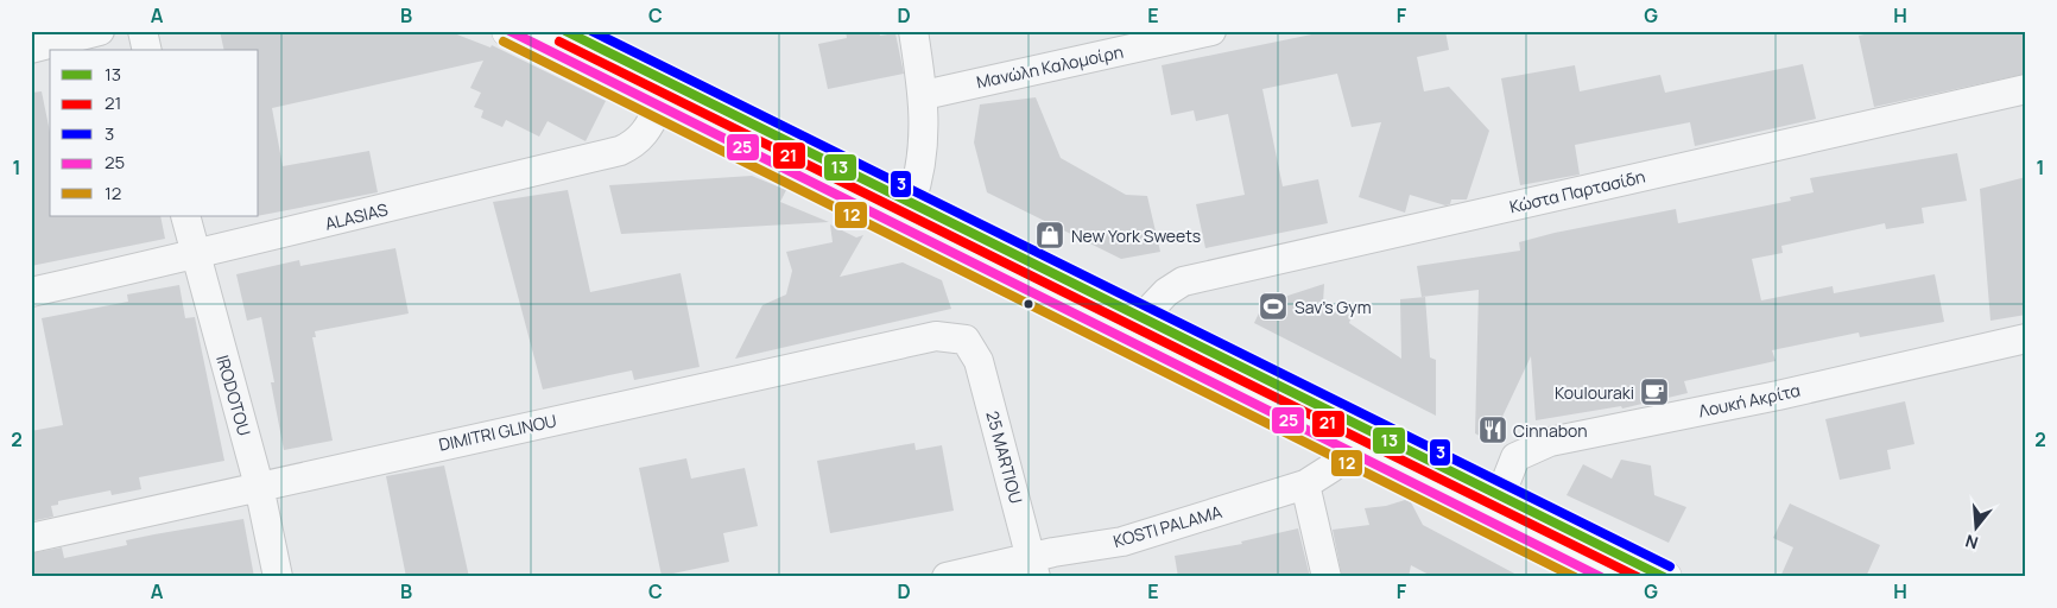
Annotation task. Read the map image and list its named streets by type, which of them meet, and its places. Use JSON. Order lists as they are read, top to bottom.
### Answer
{
  "streets": {
    "street": [
      "Μανώλη Καλομοίρη",
      "Κώστα Παρτασίδη",
      "ALASIAS",
      "IRODOTOU",
      "Λουκή Ακρίτα",
      "DIMITRI GLINOU",
      "25 MARTIOU",
      "KOSTI PALAMA"
    ]
  },
  "crossings": [
    ["ALASIAS", "IRODOTOU"],
    ["IRODOTOU", "DIMITRI GLINOU"],
    ["DIMITRI GLINOU", "25 MARTIOU"],
    ["25 MARTIOU", "KOSTI PALAMA"]
  ],
  "places": {
    "shop": ["New York Sweets"],
    "sports": ["Sav's Gym"],
    "cafe": ["Koulouraki"],
    "restaurant": ["Cinnabon"]
  },
  "lines": [
    "transit line 13",
    "transit line 3",
    "transit line 25",
    "transit line 21",
    "transit line 12"
  ],
  "legend": [
    "13",
    "21",
    "3",
    "25",
    "12"
  ],
  "north": "bottom",
  "grid": {
    "columns": [
      "A",
      "B",
      "C",
      "D",
      "E",
      "F",
      "G",
      "H"
    ],
    "rows": ["1", "2"]
  }
}
